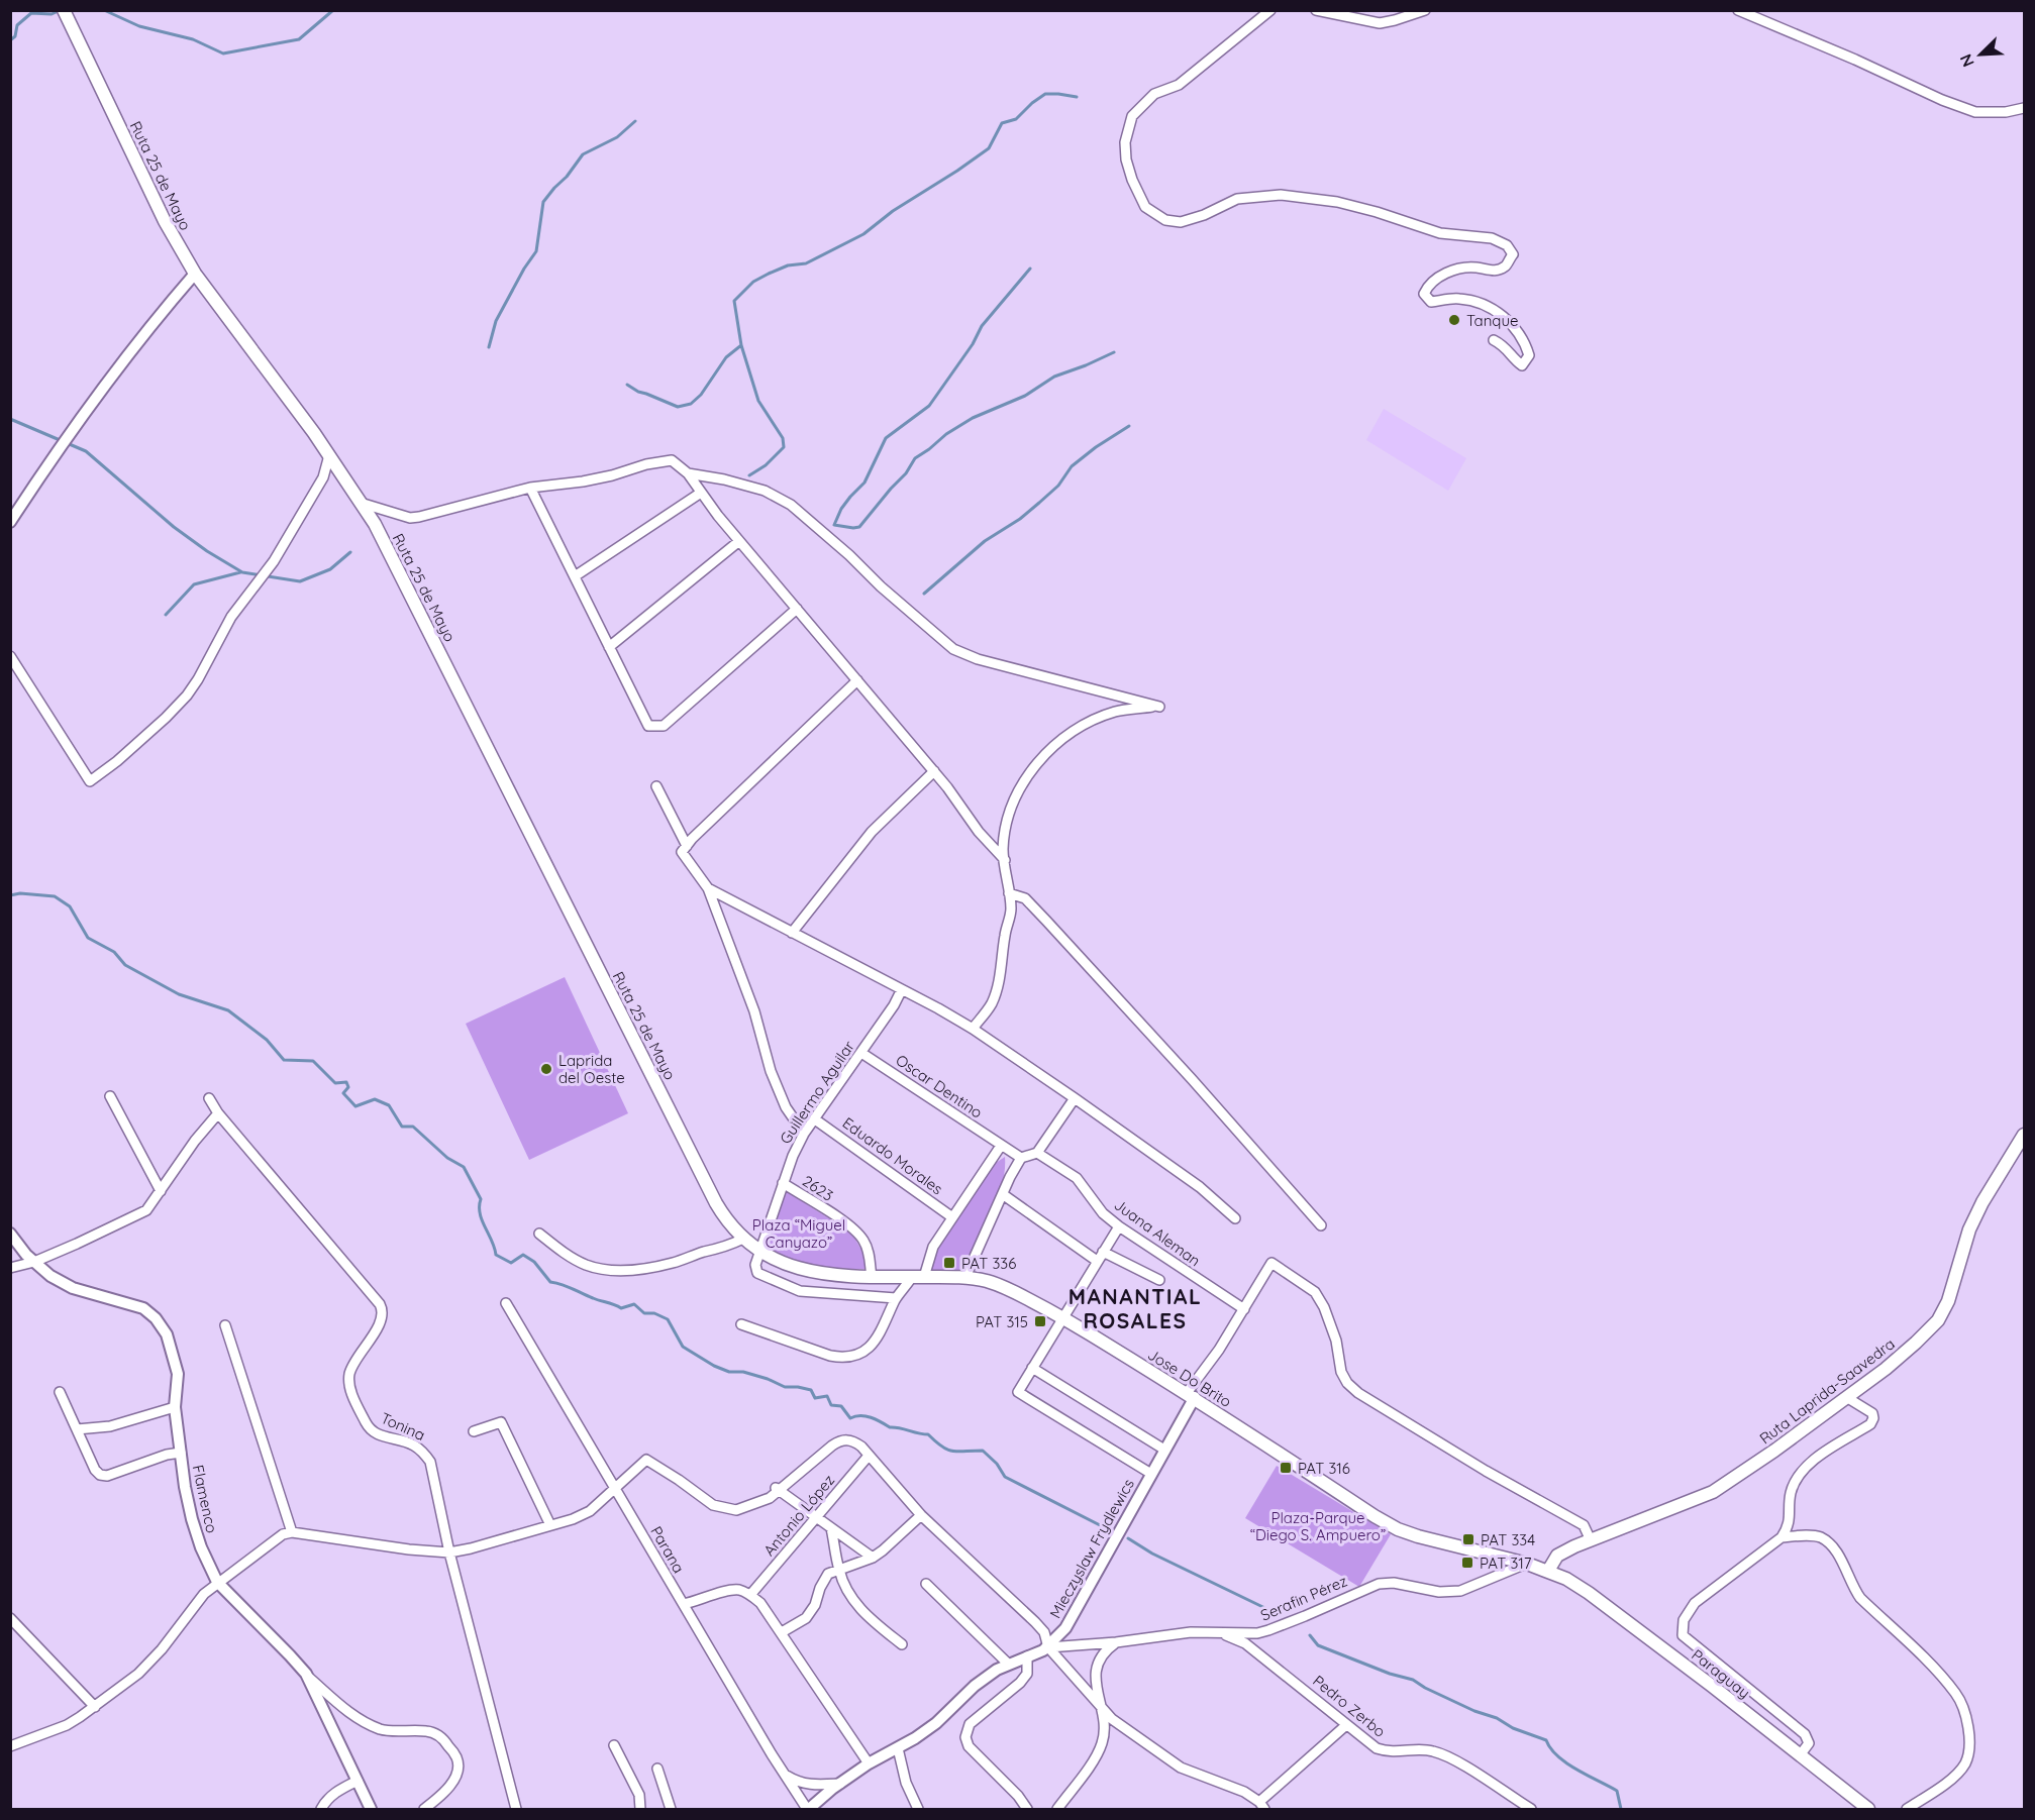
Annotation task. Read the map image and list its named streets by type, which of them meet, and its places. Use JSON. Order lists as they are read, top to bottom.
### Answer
{
  "streets": {
    "main road": [
      "Ruta 25 de Mayo",
      "Jose Do Brito",
      "Ruta Laprida-Saavedra",
      "Paraguay"
    ],
    "street": [
      "Oscar Dentino",
      "Guillermo Aguilar",
      "Eduardo Morales",
      "2623",
      "Juana Aleman",
      "Tonina",
      "Flamenco",
      "Antonio López",
      "Mieczyslaw Frydlewics",
      "Parana",
      "Serafin Pérez",
      "Pedro Zerbo"
    ]
  },
  "crossings": [
    ["Ruta 25 de Mayo", "Jose Do Brito"],
    ["Oscar Dentino", "Guillermo Aguilar"],
    ["Guillermo Aguilar", "Eduardo Morales"],
    ["Guillermo Aguilar", "2623"],
    ["Guillermo Aguilar", "Jose Do Brito"],
    ["2623", "Jose Do Brito"],
    ["Jose Do Brito", "Ruta Laprida-Saavedra"],
    ["Jose Do Brito", "Mieczyslaw Frydlewics"],
    ["Jose Do Brito", "Serafin Pérez"],
    ["Jose Do Brito", "Paraguay"],
    ["Ruta Laprida-Saavedra", "Paraguay"],
    ["Mieczyslaw Frydlewics", "Parana"],
    ["Mieczyslaw Frydlewics", "Serafin Pérez"],
    ["Serafin Pérez", "Pedro Zerbo"]
  ],
  "districts": ["MANANTIAL ROSALES"],
  "parks": ["Plaza “Miguel Canyazo”", "Plaza-Parque “Diego S. Ampuero”"],
  "places": {
    "other": ["Tanque", "Laprida del Oeste"],
    "transit": [
      "PAT 336",
      "PAT 315",
      "PAT 316",
      "PAT 334",
      "PAT 317"
    ]
  },
  "north": "bottom left"
}
